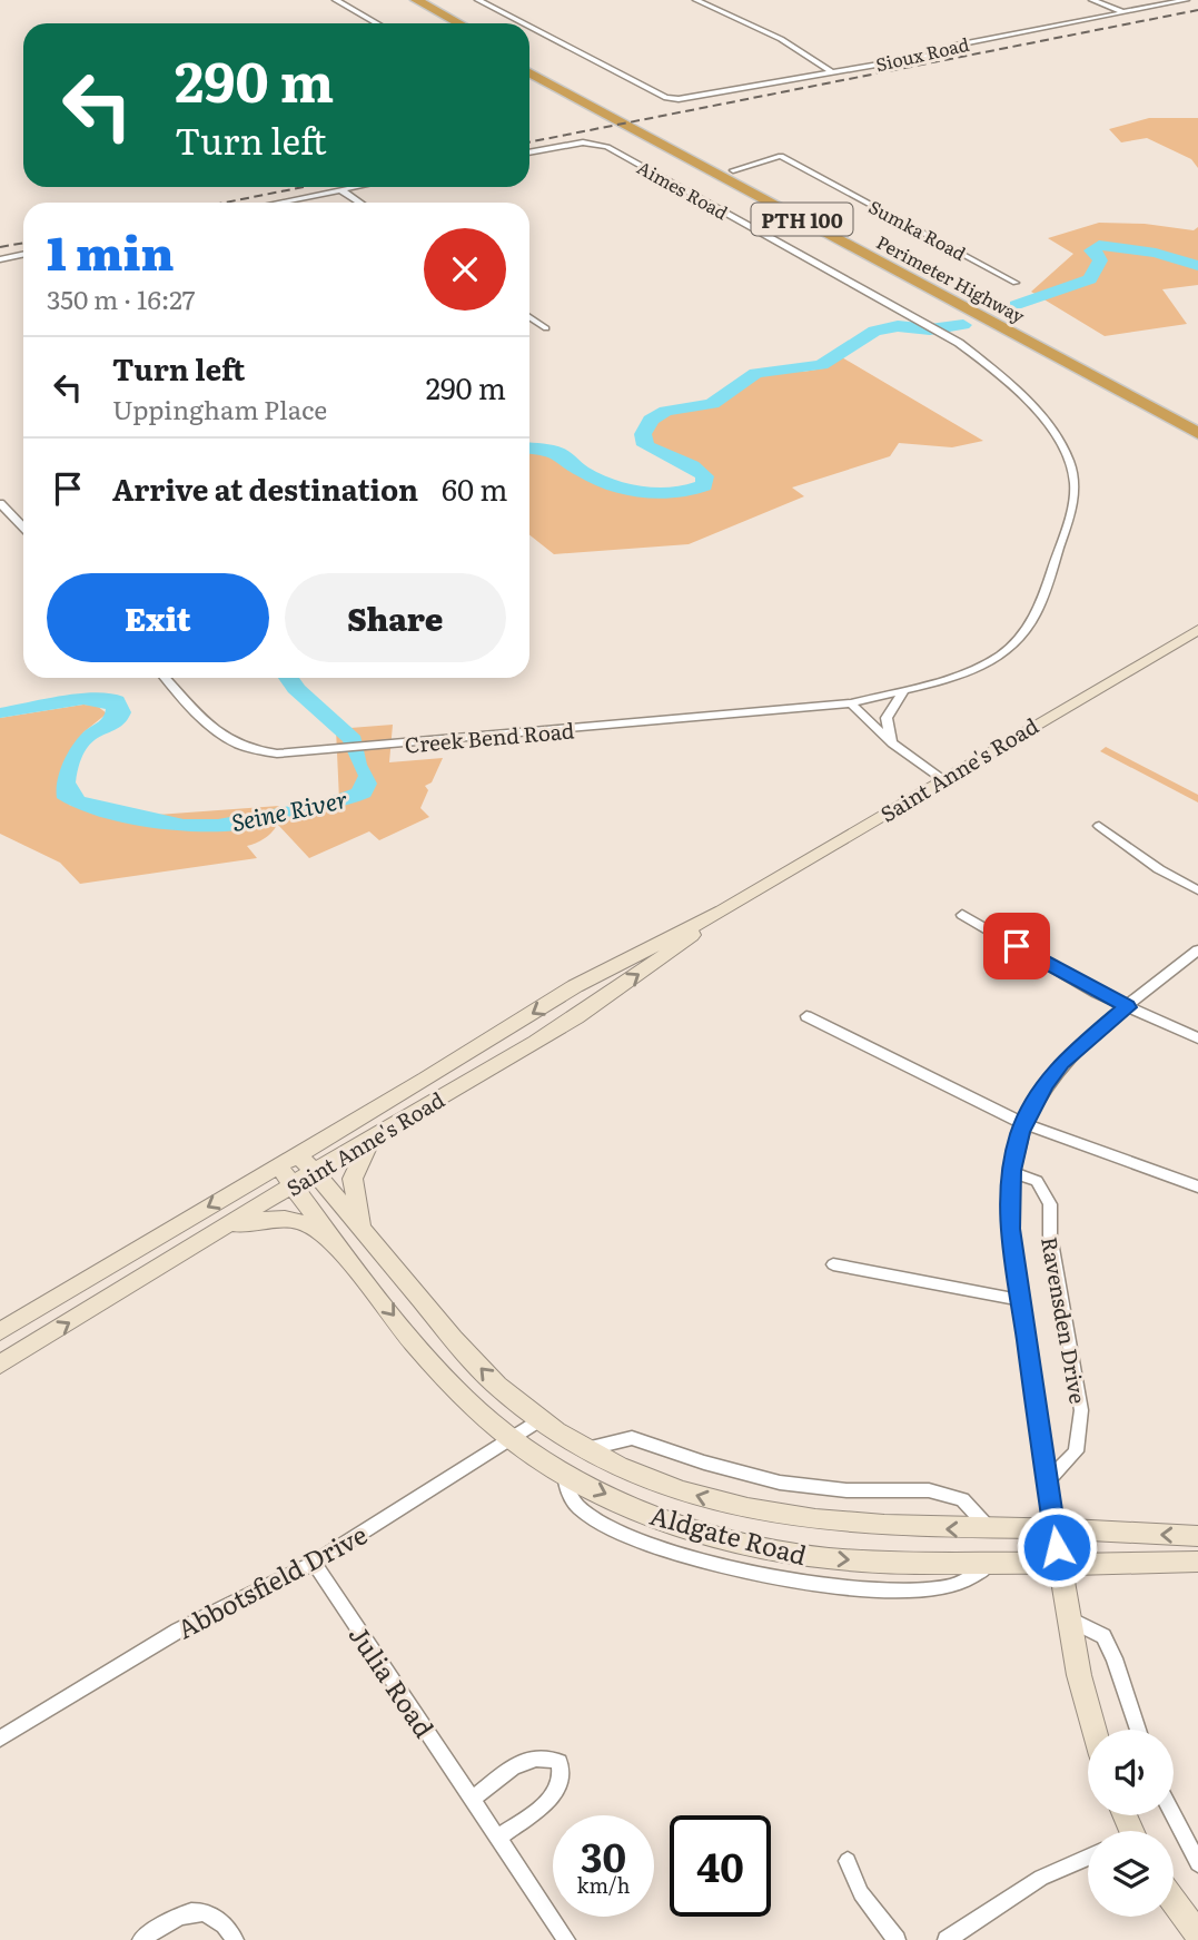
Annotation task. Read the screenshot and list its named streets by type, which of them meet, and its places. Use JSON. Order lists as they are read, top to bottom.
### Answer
{
  "streets": {
    "highway": ["PTH 100", "Perimeter Highway"],
    "main road": ["Saint Anne's Road", "Aldgate Road"],
    "street": [
      "Sioux Road",
      "Aimes Road",
      "Sumka Road",
      "Creek Bend Road",
      "Ravensden Drive",
      "Abbotsfield Drive",
      "Julia Road"
    ]
  },
  "crossings": [
    ["Aimes Road", "Creek Bend Road"],
    ["Sumka Road", "Perimeter Highway"],
    ["Saint Anne's Road", "Aldgate Road"],
    ["Ravensden Drive", "Aldgate Road"],
    ["Aldgate Road", "Abbotsfield Drive"],
    ["Abbotsfield Drive", "Julia Road"]
  ],
  "water": ["Seine River"],
  "page": {
    "turn": ["290 m", "Turn left"],
    "heading": ["1 min", "350 m · 16:27"],
    "list": [
      {
        "name": "Turn left",
        "note": "Uppingham Place",
        "value": "290 m"
      },
      {
        "name": "Arrive at destination",
        "value": "60 m"
      }
    ],
    "buttons": ["Exit", "Share"],
    "speed": "30 km/h",
    "limit": "40"
  }
}
